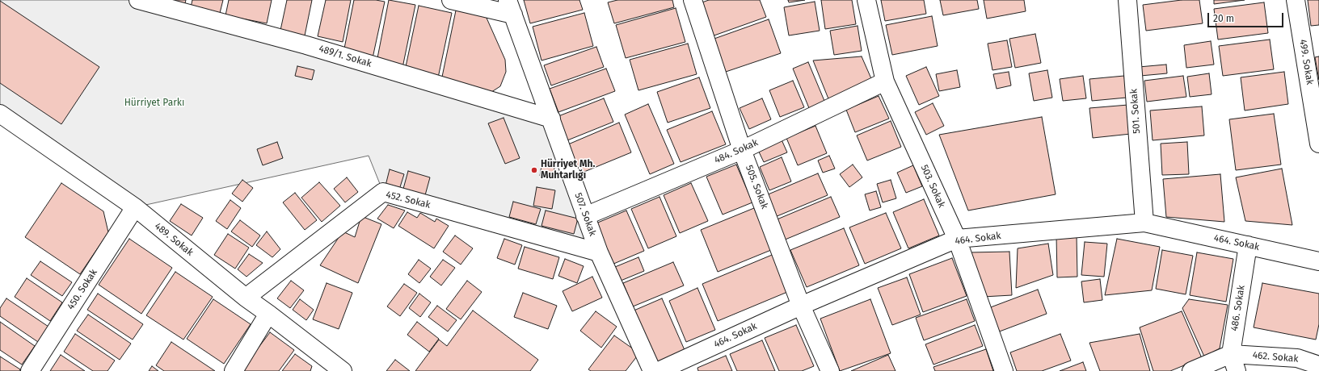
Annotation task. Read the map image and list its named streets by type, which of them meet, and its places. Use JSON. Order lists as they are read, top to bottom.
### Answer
{
  "streets": {
    "street": [
      "489/1. Sokak",
      "499. Sokak",
      "501. Sokak",
      "484. Sokak",
      "503. Sokak",
      "505. Sokak",
      "452. Sokak",
      "507. Sokak",
      "464. Sokak",
      "489. Sokak",
      "450. Sokak",
      "486. Sokak",
      "462. Sokak"
    ]
  },
  "crossings": [
    ["489/1. Sokak", "507. Sokak"],
    ["501. Sokak", "464. Sokak"],
    ["484. Sokak", "503. Sokak"],
    ["484. Sokak", "505. Sokak"],
    ["484. Sokak", "507. Sokak"],
    ["503. Sokak", "464. Sokak"],
    ["505. Sokak", "464. Sokak"],
    ["452. Sokak", "507. Sokak"],
    ["452. Sokak", "489. Sokak"],
    ["507. Sokak", "464. Sokak"],
    ["464. Sokak", "486. Sokak"],
    ["489. Sokak", "450. Sokak"],
    ["486. Sokak", "462. Sokak"]
  ],
  "parks": ["Hürriyet Parkı"],
  "places": ["Hürriyet Mh. Muhtarlığı"],
  "scale_bar": "20 m"
}
